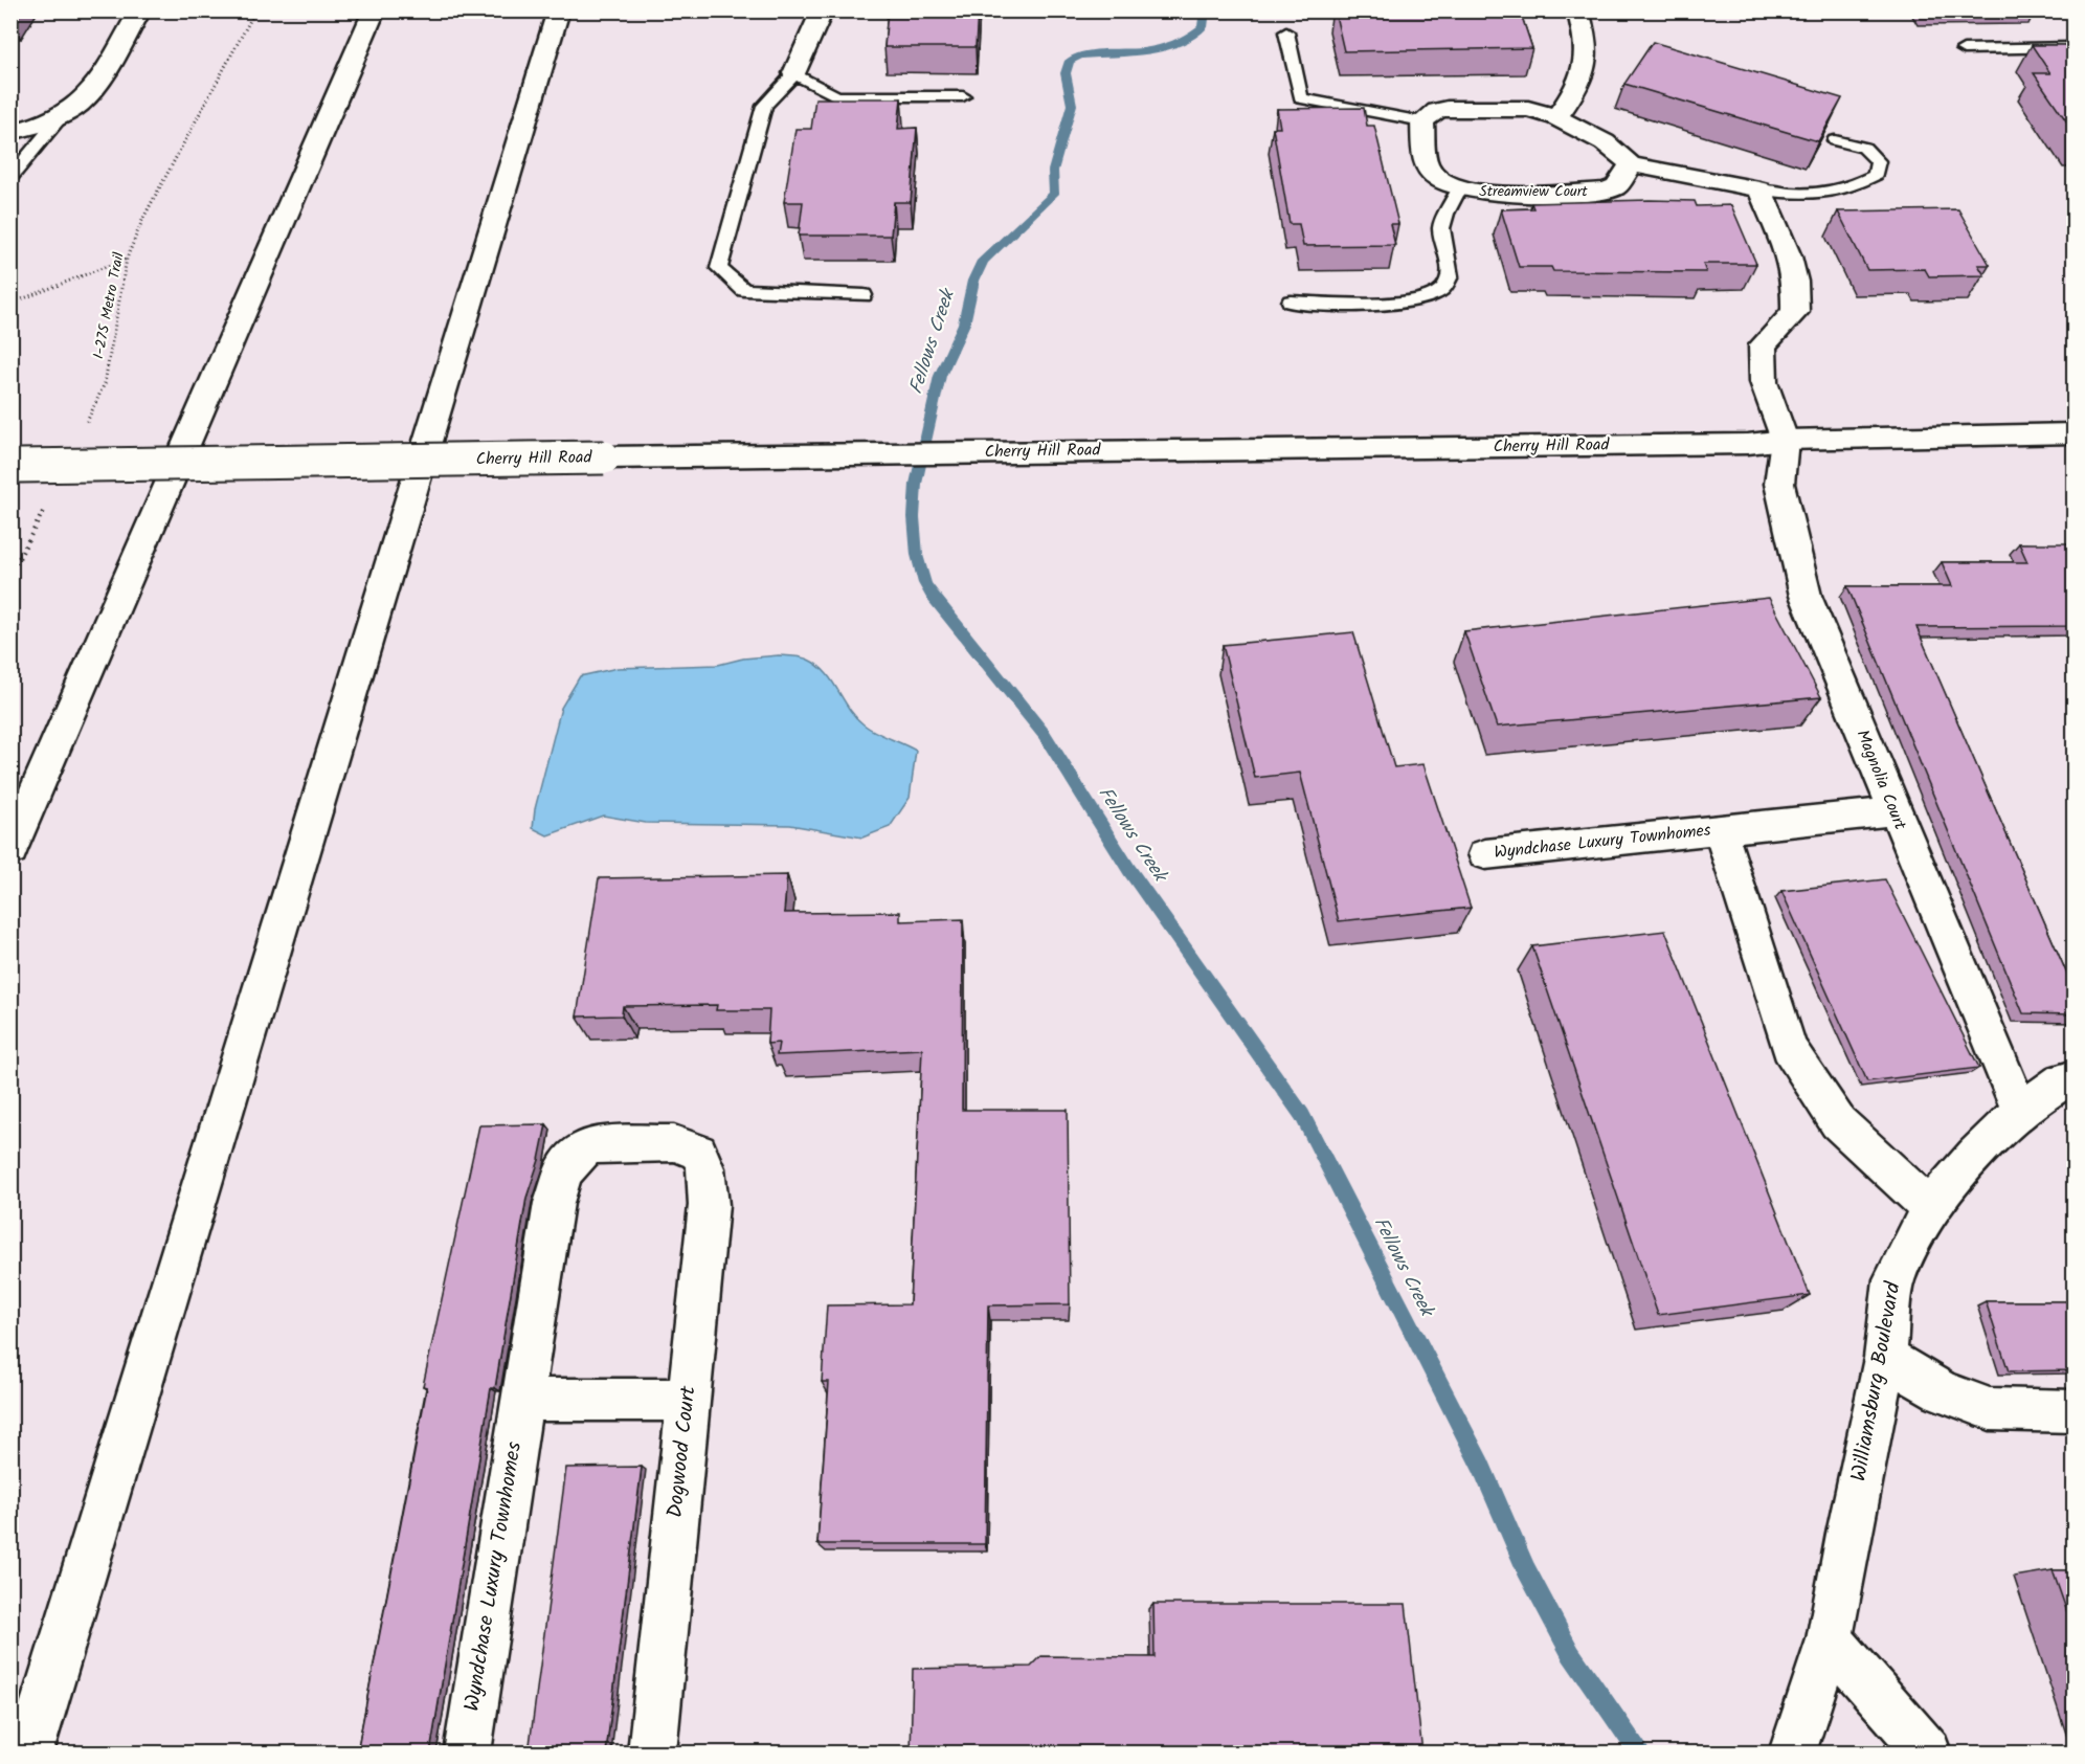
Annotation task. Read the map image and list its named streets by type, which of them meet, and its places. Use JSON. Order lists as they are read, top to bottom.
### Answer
{
  "streets": {
    "main road": [
      "Streamview Court",
      "Cherry Hill Road",
      "Magnolia Court",
      "Wyndchase Luxury Townhomes",
      "Williamsburg Boulevard",
      "Dogwood Court"
    ],
    "path": ["I-275 Metro Trail"]
  },
  "crossings": [
    ["Cherry Hill Road", "Magnolia Court"],
    ["Magnolia Court", "Wyndchase Luxury Townhomes"],
    ["Magnolia Court", "Williamsburg Boulevard"],
    ["Wyndchase Luxury Townhomes", "Williamsburg Boulevard"],
    ["Wyndchase Luxury Townhomes", "Dogwood Court"]
  ],
  "water": ["Fellows Creek"]
}
